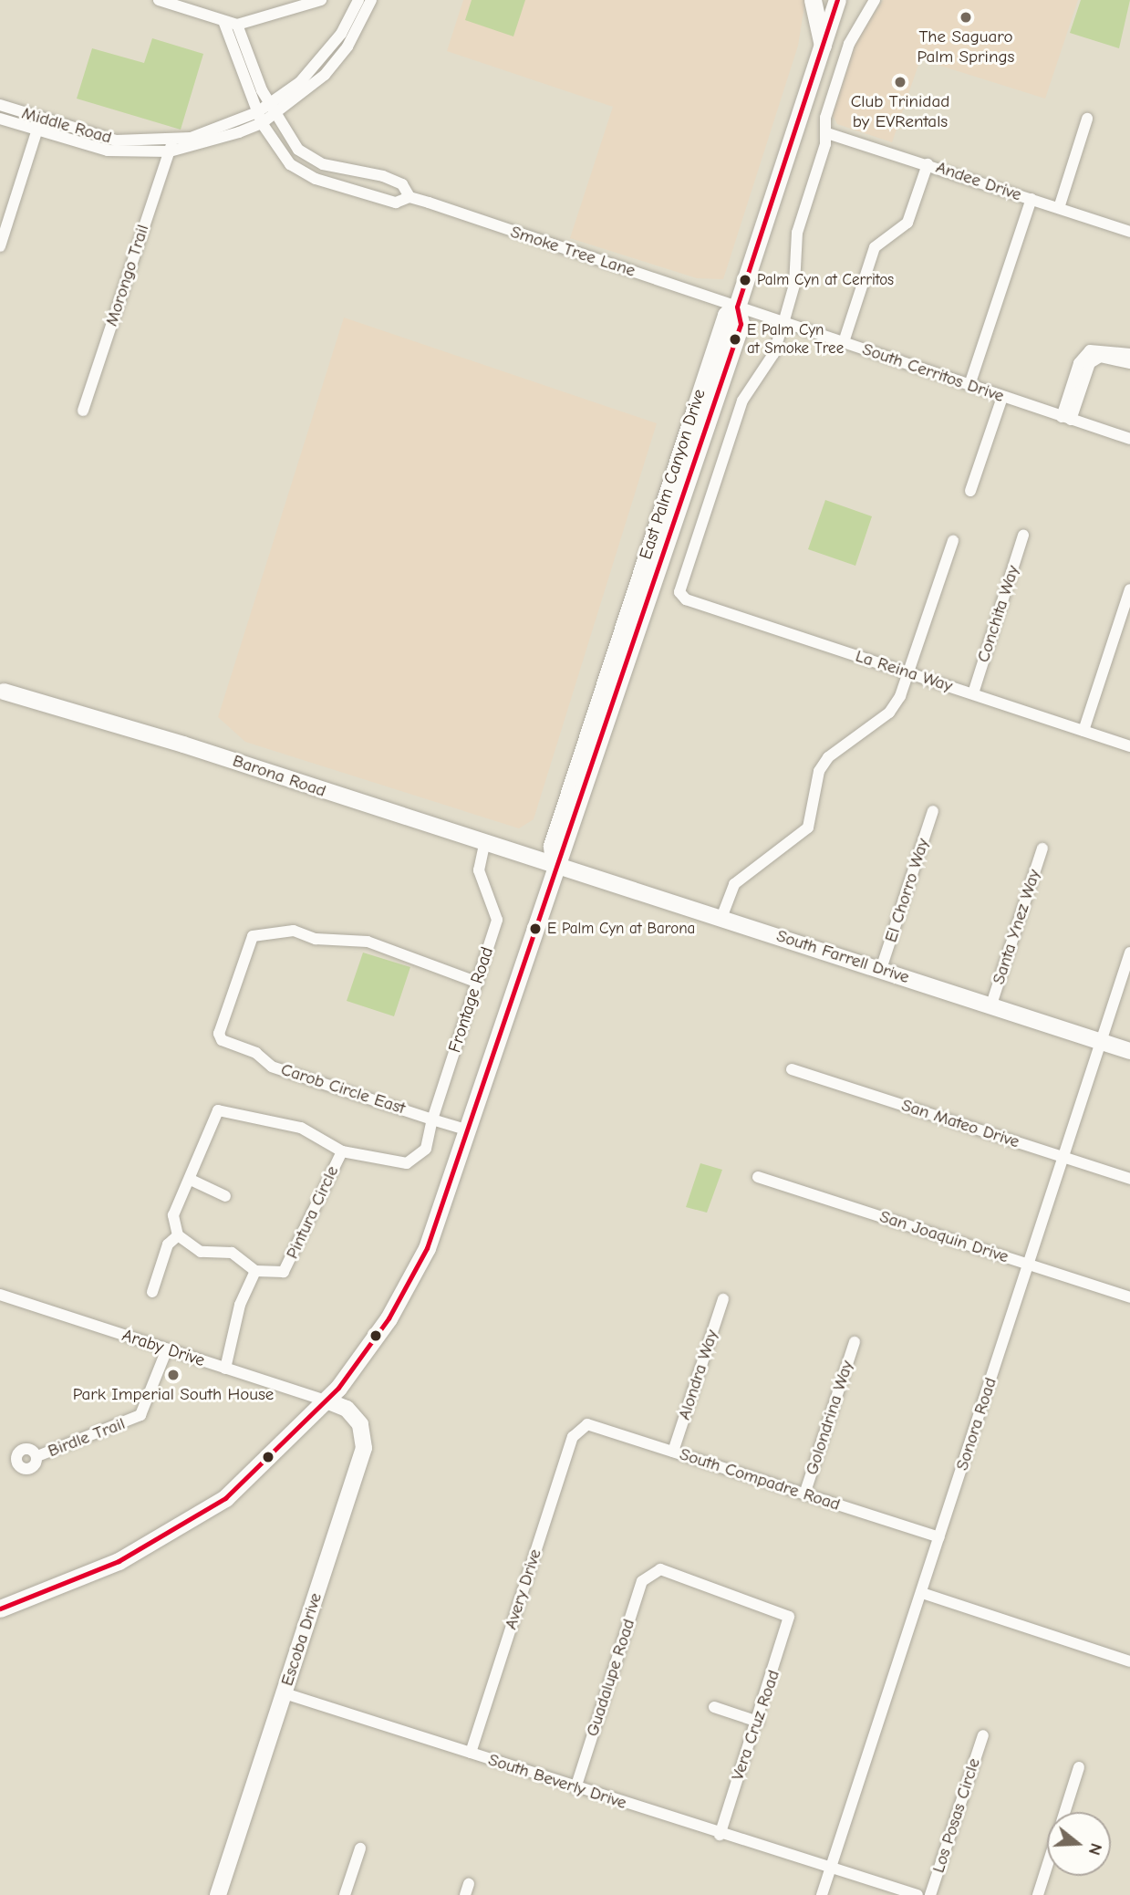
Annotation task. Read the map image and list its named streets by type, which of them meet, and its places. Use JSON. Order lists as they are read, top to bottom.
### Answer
{
  "streets": {
    "main road": ["East Palm Canyon Drive"],
    "street": [
      "Middle Road",
      "Andee Drive",
      "Smoke Tree Lane",
      "Morongo Trail",
      "South Cerritos Drive",
      "Conchita Way",
      "La Reina Way",
      "Barona Road",
      "El Chorro Way",
      "Santa Ynez Way",
      "South Farrell Drive",
      "Frontage Road",
      "Carob Circle East",
      "San Mateo Drive",
      "Pintura Circle",
      "San Joaquin Drive",
      "Araby Drive",
      "Alondra Way",
      "Golondrina Way",
      "Sonora Road",
      "Birdle Trail",
      "South Compadre Road",
      "Avery Drive",
      "Escoba Drive",
      "Guadalupe Road",
      "Vera Cruz Road",
      "South Beverly Drive",
      "Los Posas Circle"
    ]
  },
  "crossings": [
    ["Middle Road", "Smoke Tree Lane"],
    ["Middle Road", "Morongo Trail"],
    ["Smoke Tree Lane", "South Cerritos Drive"],
    ["Smoke Tree Lane", "East Palm Canyon Drive"],
    ["South Cerritos Drive", "East Palm Canyon Drive"],
    ["South Cerritos Drive", "La Reina Way"],
    ["East Palm Canyon Drive", "Barona Road"],
    ["East Palm Canyon Drive", "South Farrell Drive"],
    ["East Palm Canyon Drive", "Araby Drive"],
    ["East Palm Canyon Drive", "Escoba Drive"],
    ["Conchita Way", "La Reina Way"],
    ["Barona Road", "South Farrell Drive"],
    ["Barona Road", "Frontage Road"],
    ["El Chorro Way", "South Farrell Drive"],
    ["Santa Ynez Way", "South Farrell Drive"],
    ["South Farrell Drive", "Sonora Road"],
    ["Frontage Road", "Carob Circle East"],
    ["Frontage Road", "Pintura Circle"],
    ["Carob Circle East", "Pintura Circle"],
    ["San Mateo Drive", "Sonora Road"],
    ["San Joaquin Drive", "Sonora Road"],
    ["Araby Drive", "Birdle Trail"],
    ["Araby Drive", "Escoba Drive"],
    ["Alondra Way", "South Compadre Road"],
    ["Golondrina Way", "South Compadre Road"],
    ["Sonora Road", "South Compadre Road"],
    ["Sonora Road", "South Beverly Drive"],
    ["South Compadre Road", "Avery Drive"],
    ["Avery Drive", "South Beverly Drive"],
    ["Escoba Drive", "South Beverly Drive"],
    ["Guadalupe Road", "Vera Cruz Road"],
    ["Guadalupe Road", "South Beverly Drive"],
    ["Vera Cruz Road", "South Beverly Drive"]
  ],
  "places": [
    "The Saguaro Palm Springs",
    "Club Trinidad by EVRentals",
    "Palm Cyn at Cerritos",
    "E Palm Cyn at Smoke Tree",
    "E Palm Cyn at Barona",
    "Park Imperial South House"
  ],
  "north": "right"
}
